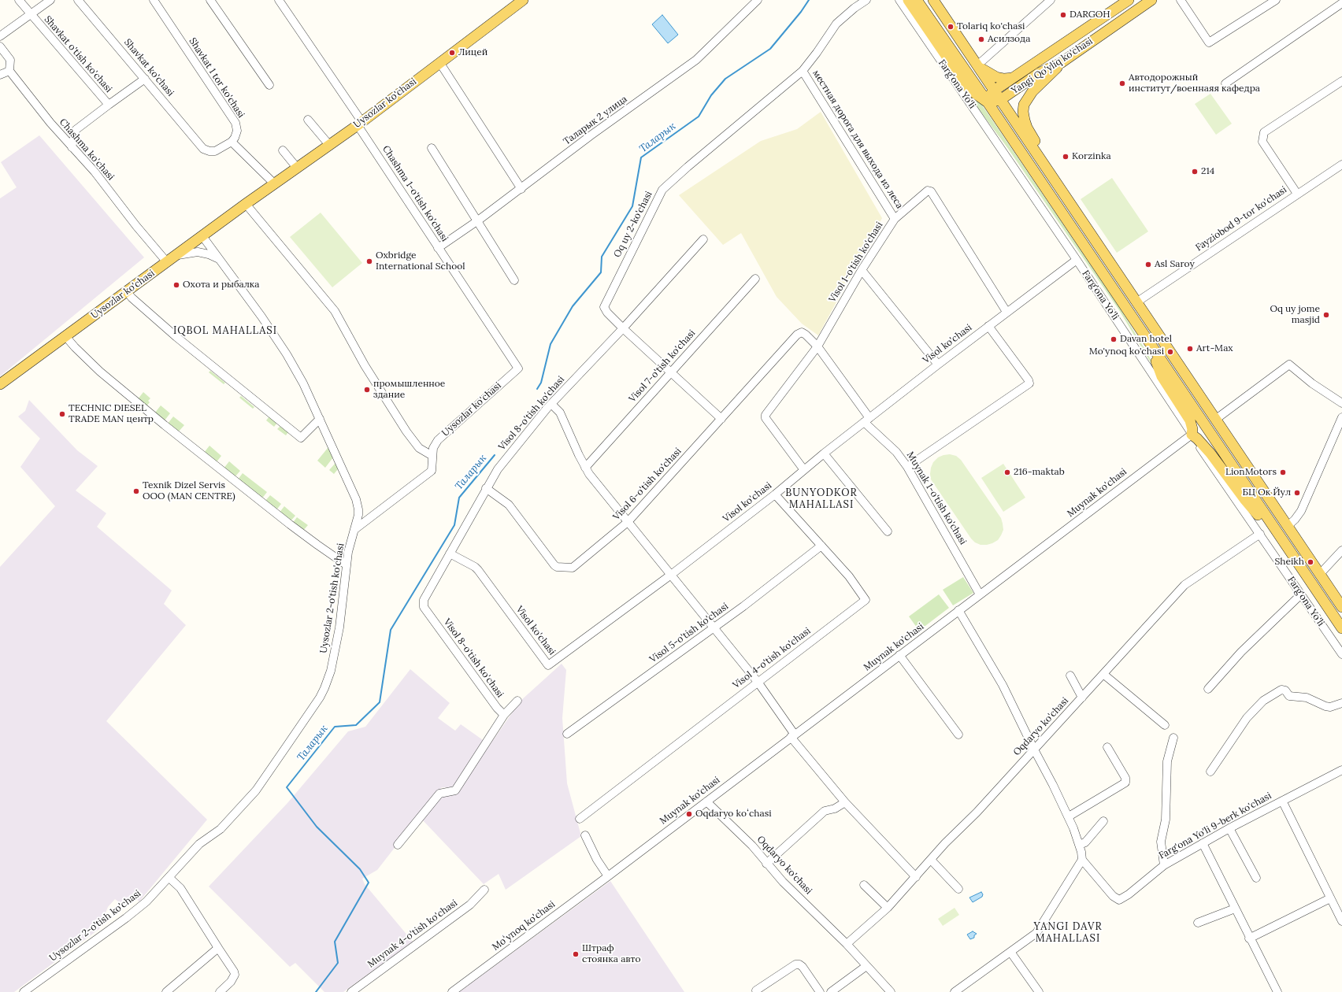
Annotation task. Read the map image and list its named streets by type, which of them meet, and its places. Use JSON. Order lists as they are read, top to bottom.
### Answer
{
  "streets": {
    "main road": ["Yangi Qo'yliq ko'chasi", "Farg'ona Yo'li", "Uysozlar ko'chasi"],
    "street": [
      "Shavkat o'tish ko'chasi",
      "Shavkat ko'chasi",
      "Shavkat 1 tor ko'chasi",
      "Таларык 2 улица",
      "местная дорога для выхода из леса",
      "Chashma ko'chasi",
      "Chashma 1-o'tish ko'chasi",
      "Fayziobod 9-tor ko'chasi",
      "Oq uy 2-ko'chasi",
      "Visol 1-o'tish ko'chasi",
      "Visol ko'chasi",
      "Visol 7-o'tish ko'chasi",
      "Visol 8-o'tish ko'chasi",
      "Visol 6-o'tish ko'chasi",
      "Muynak ko'chasi",
      "Muynak 1-o'tish ko'chasi",
      "Uysozlar 2-o'tish ko'chasi",
      "Visol 5-o'tish ko'chasi",
      "Visol 4-o'tish ko'chasi",
      "Oqdaryo ko'chasi",
      "Farg'ona Yo'li 9-berk ko'chasi",
      "Moʻynoq ko'chasi",
      "Muynak 4-o'tish ko'chasi"
    ]
  },
  "crossings": [
    ["Shavkat o'tish ko'chasi", "Chashma ko'chasi"],
    ["Yangi Qo'yliq ko'chasi", "Farg'ona Yo'li"],
    ["Shavkat ko'chasi", "Shavkat 1 tor ko'chasi"],
    ["Farg'ona Yo'li", "Visol ko'chasi"],
    ["Farg'ona Yo'li", "Muynak ko'chasi"],
    ["Farg'ona Yo'li", "Oqdaryo ko'chasi"],
    ["Uysozlar ko'chasi", "Chashma ko'chasi"],
    ["Uysozlar ko'chasi", "Chashma 1-o'tish ko'chasi"],
    ["Uysozlar ko'chasi", "Uysozlar 2-o'tish ko'chasi"],
    ["Таларык 2 улица", "Chashma 1-o'tish ko'chasi"],
    ["местная дорога для выхода из леса", "Oq uy 2-ko'chasi"],
    ["местная дорога для выхода из леса", "Visol 1-o'tish ko'chasi"],
    ["Oq uy 2-ko'chasi", "Visol 7-o'tish ko'chasi"],
    ["Oq uy 2-ko'chasi", "Visol 8-o'tish ko'chasi"],
    ["Oq uy 2-ko'chasi", "Visol 6-o'tish ko'chasi"],
    ["Visol 1-o'tish ko'chasi", "Visol ko'chasi"],
    ["Visol 1-o'tish ko'chasi", "Muynak 1-o'tish ko'chasi"],
    ["Visol ko'chasi", "Visol 8-o'tish ko'chasi"],
    ["Visol ko'chasi", "Muynak 1-o'tish ko'chasi"],
    ["Visol ko'chasi", "Visol 4-o'tish ko'chasi"],
    ["Visol 8-o'tish ko'chasi", "Visol 6-o'tish ko'chasi"],
    ["Visol 6-o'tish ko'chasi", "Muynak 1-o'tish ko'chasi"],
    ["Muynak ko'chasi", "Muynak 1-o'tish ko'chasi"],
    ["Muynak ko'chasi", "Oqdaryo ko'chasi"],
    ["Muynak ko'chasi", "Moʻynoq ko'chasi"],
    ["Visol 5-o'tish ko'chasi", "Visol 4-o'tish ko'chasi"]
  ],
  "districts": ["IQBOL MAHALLASI", "BUNYODKOR MAHALLASI", "YANGI DAVR MAHALLASI"],
  "water": ["Таларык"],
  "places": [
    "DARGOH",
    "Tolariq ko'chasi",
    "Асилзода",
    "Лицей",
    "Автодорожный институт/военнаяя кафедра",
    "Korzinka",
    "214",
    "Oxbridge International School",
    "Asl Saroy",
    "Охота и рыбалка",
    "Oq uy jome masjid",
    "Davan hotel",
    "Art-Max",
    "Mo'ynoq ko'chasi",
    "промышленное здание",
    "TECHNIC DIESEL TRADE MAN центр",
    "216-maktab",
    "LionMotors",
    "Texnik Dizel Servis OOO (MAN CENTRE)",
    "БЦ Ок Йул",
    "Sheikh",
    "Oqdaryo koʻchasi",
    "Штраф стоянка авто"
  ]
}
